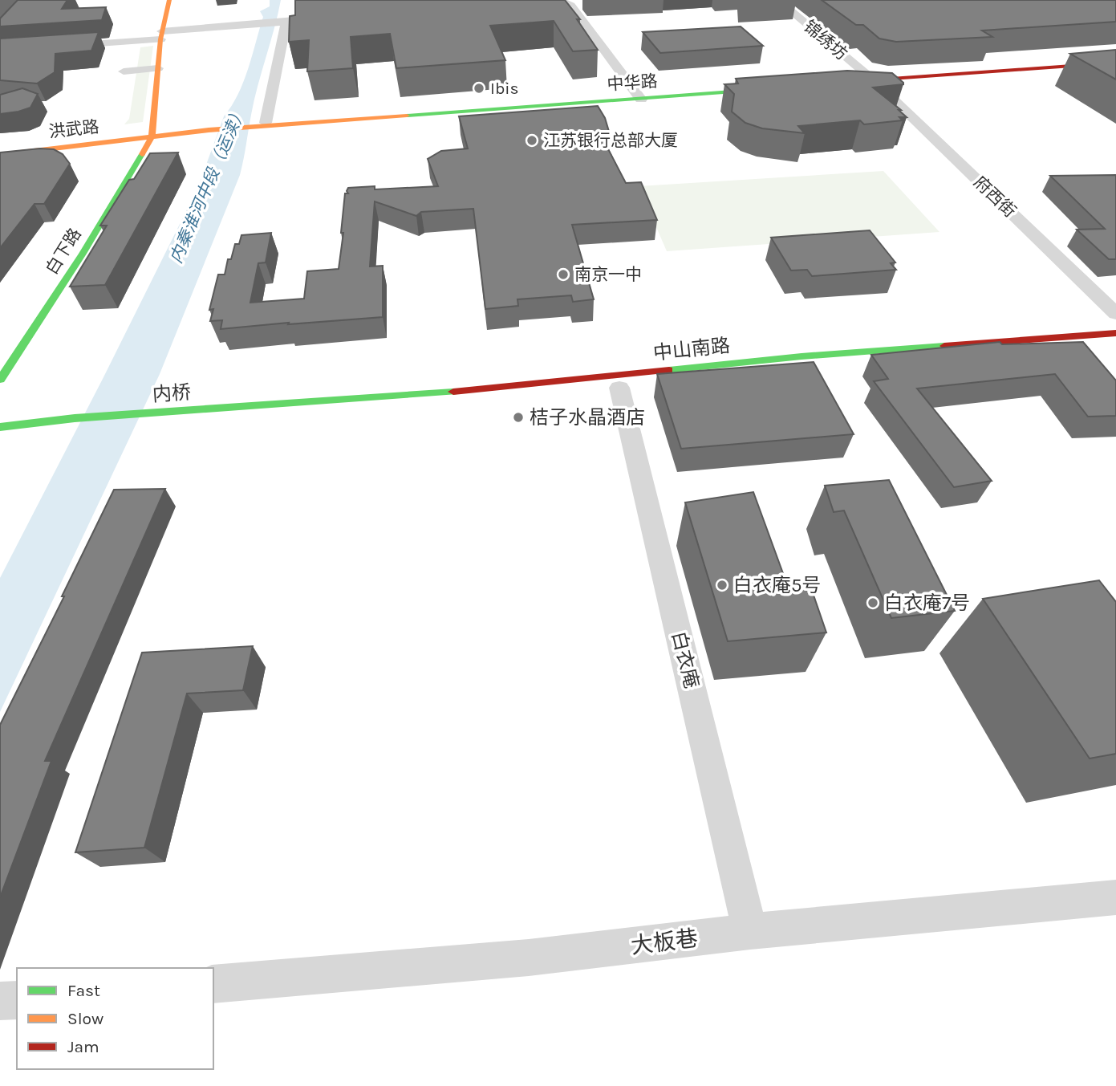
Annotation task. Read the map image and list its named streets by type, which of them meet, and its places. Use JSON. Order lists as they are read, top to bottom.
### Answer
{
  "streets": {
    "main road": [
      "中华路",
      "洪武路",
      "白下路",
      "中山南路",
      "内桥"
    ],
    "street": [
      "锦绣坊",
      "府西街",
      "白衣庵",
      "大板巷"
    ]
  },
  "crossings": [
    ["锦绣坊", "府西街"],
    ["中华路", "洪武路"],
    ["中华路", "白下路"],
    ["洪武路", "白下路"],
    ["中山南路", "内桥"],
    ["白衣庵", "大板巷"]
  ],
  "water": ["内秦淮河中段（运渎）"],
  "places": [
    "Ibis",
    "江苏银行总部大厦",
    "南京一中",
    "桔子水晶酒店",
    "白衣庵5号",
    "白衣庵7号"
  ],
  "legend": ["Fast", "Slow", "Jam"]
}
